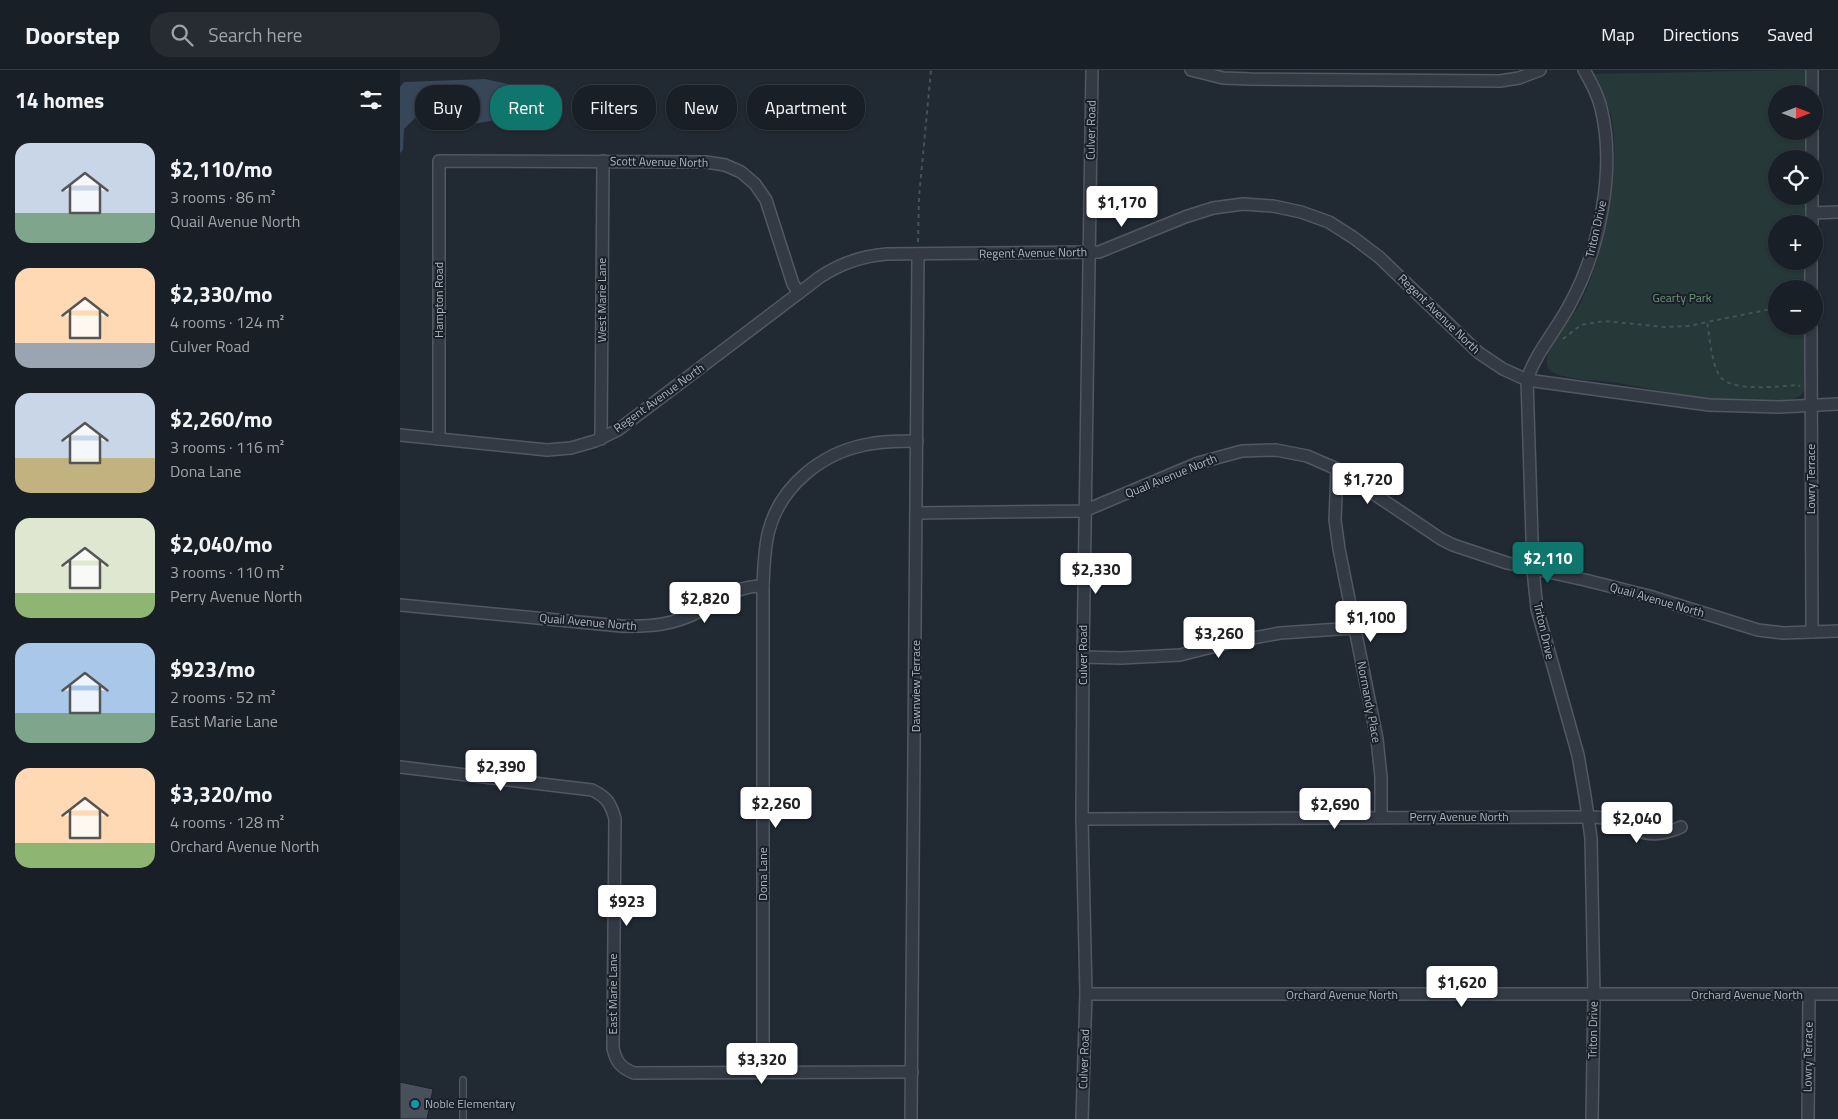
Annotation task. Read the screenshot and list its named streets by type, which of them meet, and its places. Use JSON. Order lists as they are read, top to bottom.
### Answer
{
  "streets": {
    "street": [
      "Culver Road",
      "Scott Avenue North",
      "Triton Drive",
      "Regent Avenue North",
      "Hampton Road",
      "West Marie Lane",
      "Quail Avenue North",
      "Lowry Terrace",
      "Dawnview Terrace",
      "Normandy Place",
      "Perry Avenue North",
      "Dona Lane",
      "East Marie Lane",
      "Orchard Avenue North"
    ]
  },
  "crossings": [
    ["Culver Road", "Regent Avenue North"],
    ["Culver Road", "Quail Avenue North"],
    ["Culver Road", "Perry Avenue North"],
    ["Culver Road", "Orchard Avenue North"],
    ["Scott Avenue North", "Regent Avenue North"],
    ["Scott Avenue North", "Hampton Road"],
    ["Scott Avenue North", "West Marie Lane"],
    ["Triton Drive", "Regent Avenue North"],
    ["Triton Drive", "Quail Avenue North"],
    ["Triton Drive", "Perry Avenue North"],
    ["Triton Drive", "Orchard Avenue North"],
    ["Regent Avenue North", "Hampton Road"],
    ["Regent Avenue North", "West Marie Lane"],
    ["Regent Avenue North", "Lowry Terrace"],
    ["Regent Avenue North", "Dawnview Terrace"],
    ["Quail Avenue North", "Lowry Terrace"],
    ["Quail Avenue North", "Dawnview Terrace"],
    ["Quail Avenue North", "Normandy Place"],
    ["Quail Avenue North", "Dona Lane"],
    ["Lowry Terrace", "Orchard Avenue North"],
    ["Normandy Place", "Perry Avenue North"],
    ["Dona Lane", "East Marie Lane"]
  ],
  "parks": ["Gearty Park"],
  "places": ["Noble Elementary"],
  "north": "right",
  "page": {
    "header": "Doorstep",
    "search": "Search here",
    "nav": ["Map", "Directions", "Saved"],
    "heading": "14 homes",
    "map_buttons": ["+", "−"],
    "chip": [
      "Buy",
      "Rent",
      "Filters",
      "New",
      "Apartment"
    ],
    "list": [
      {
        "name": "$2,110/mo",
        "note": "3 rooms · 86 m² · Quail Avenue North"
      },
      {
        "name": "$2,330/mo",
        "note": "4 rooms · 124 m² · Culver Road"
      },
      {
        "name": "$2,260/mo",
        "note": "3 rooms · 116 m² · Dona Lane"
      },
      {
        "name": "$2,040/mo",
        "note": "3 rooms · 110 m² · Perry Avenue North"
      },
      {
        "name": "$923/mo",
        "note": "2 rooms · 52 m² · East Marie Lane"
      },
      {
        "name": "$3,320/mo",
        "note": "4 rooms · 128 m² · Orchard Avenue North"
      }
    ],
    "price": [
      "$1,170",
      "$1,720",
      "$2,110",
      "$2,330",
      "$2,820",
      "$1,100",
      "$3,260",
      "$2,390",
      "$2,260",
      "$2,690",
      "$2,040",
      "$923",
      "$1,620",
      "$3,320"
    ]
  }
}
